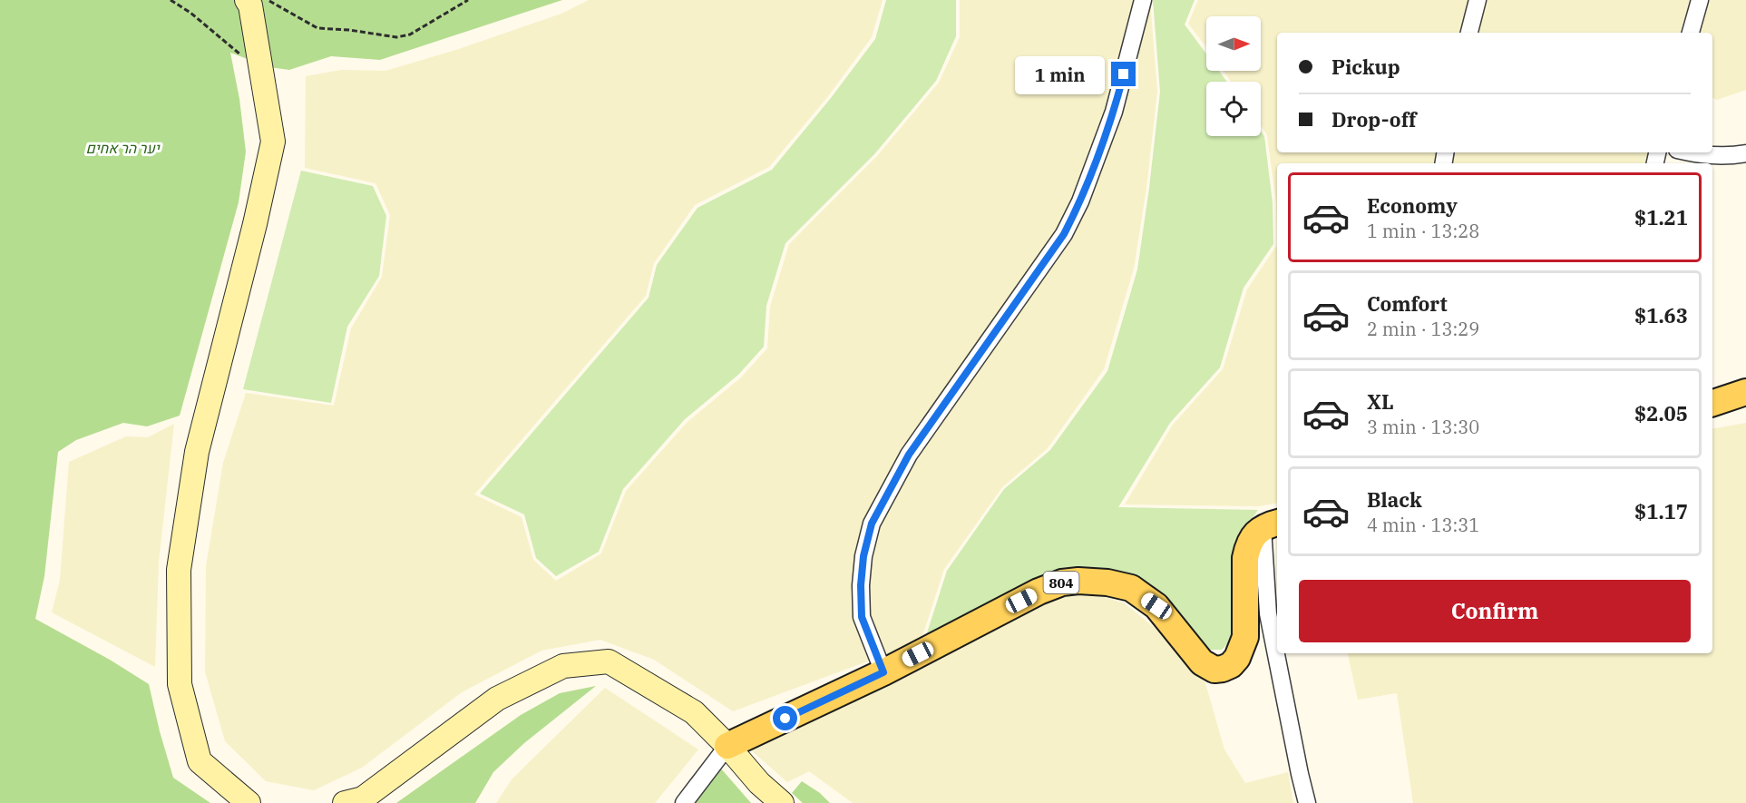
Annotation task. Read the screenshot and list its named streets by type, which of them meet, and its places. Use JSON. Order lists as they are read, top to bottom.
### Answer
{
  "streets": {
    "main road": ["804"]
  },
  "parks": ["יער הר אחים"],
  "north": "right",
  "page": {
    "banner": ["Pickup", "Drop-off"],
    "bubble": "1 min",
    "list": [
      {
        "name": "Economy",
        "note": "1 min · 13:28",
        "value": "$1.21"
      },
      {
        "name": "Comfort",
        "note": "2 min · 13:29",
        "value": "$1.63"
      },
      {
        "name": "XL",
        "note": "3 min · 13:30",
        "value": "$2.05"
      },
      {
        "name": "Black",
        "note": "4 min · 13:31",
        "value": "$1.17"
      }
    ],
    "buttons": "Confirm"
  }
}
